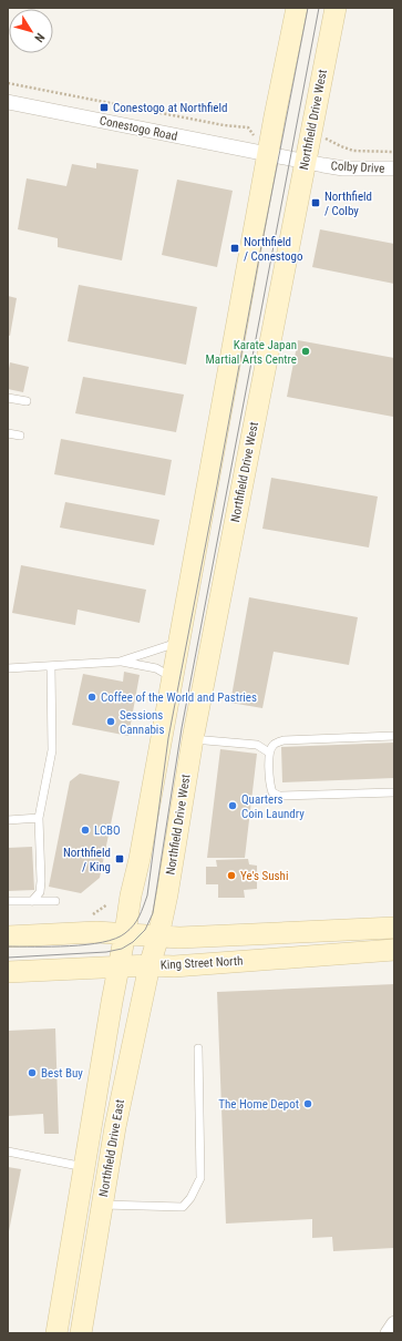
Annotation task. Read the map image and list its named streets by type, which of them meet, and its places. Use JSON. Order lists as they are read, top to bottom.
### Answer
{
  "streets": {
    "main road": ["Northfield Drive West", "King Street North", "Northfield Drive East"],
    "street": ["Conestogo Road", "Colby Drive"]
  },
  "crossings": [
    ["Northfield Drive West", "Colby Drive"],
    ["Northfield Drive West", "King Street North"],
    ["Northfield Drive West", "Northfield Drive East"],
    ["Conestogo Road", "Colby Drive"],
    ["King Street North", "Northfield Drive East"]
  ],
  "places": {
    "transit": [
      "Conestogo at Northfield",
      "Northfield / Colby",
      "Northfield / Conestogo",
      "Northfield / King"
    ],
    "other": [
      "Karate Japan Martial Arts Centre",
      "Coffee of the World and Pastries",
      "Sessions Cannabis",
      "Quarters Coin Laundry",
      "LCBO",
      "Ye's Sushi",
      "Best Buy",
      "The Home Depot"
    ]
  },
  "north": "bottom right"
}
